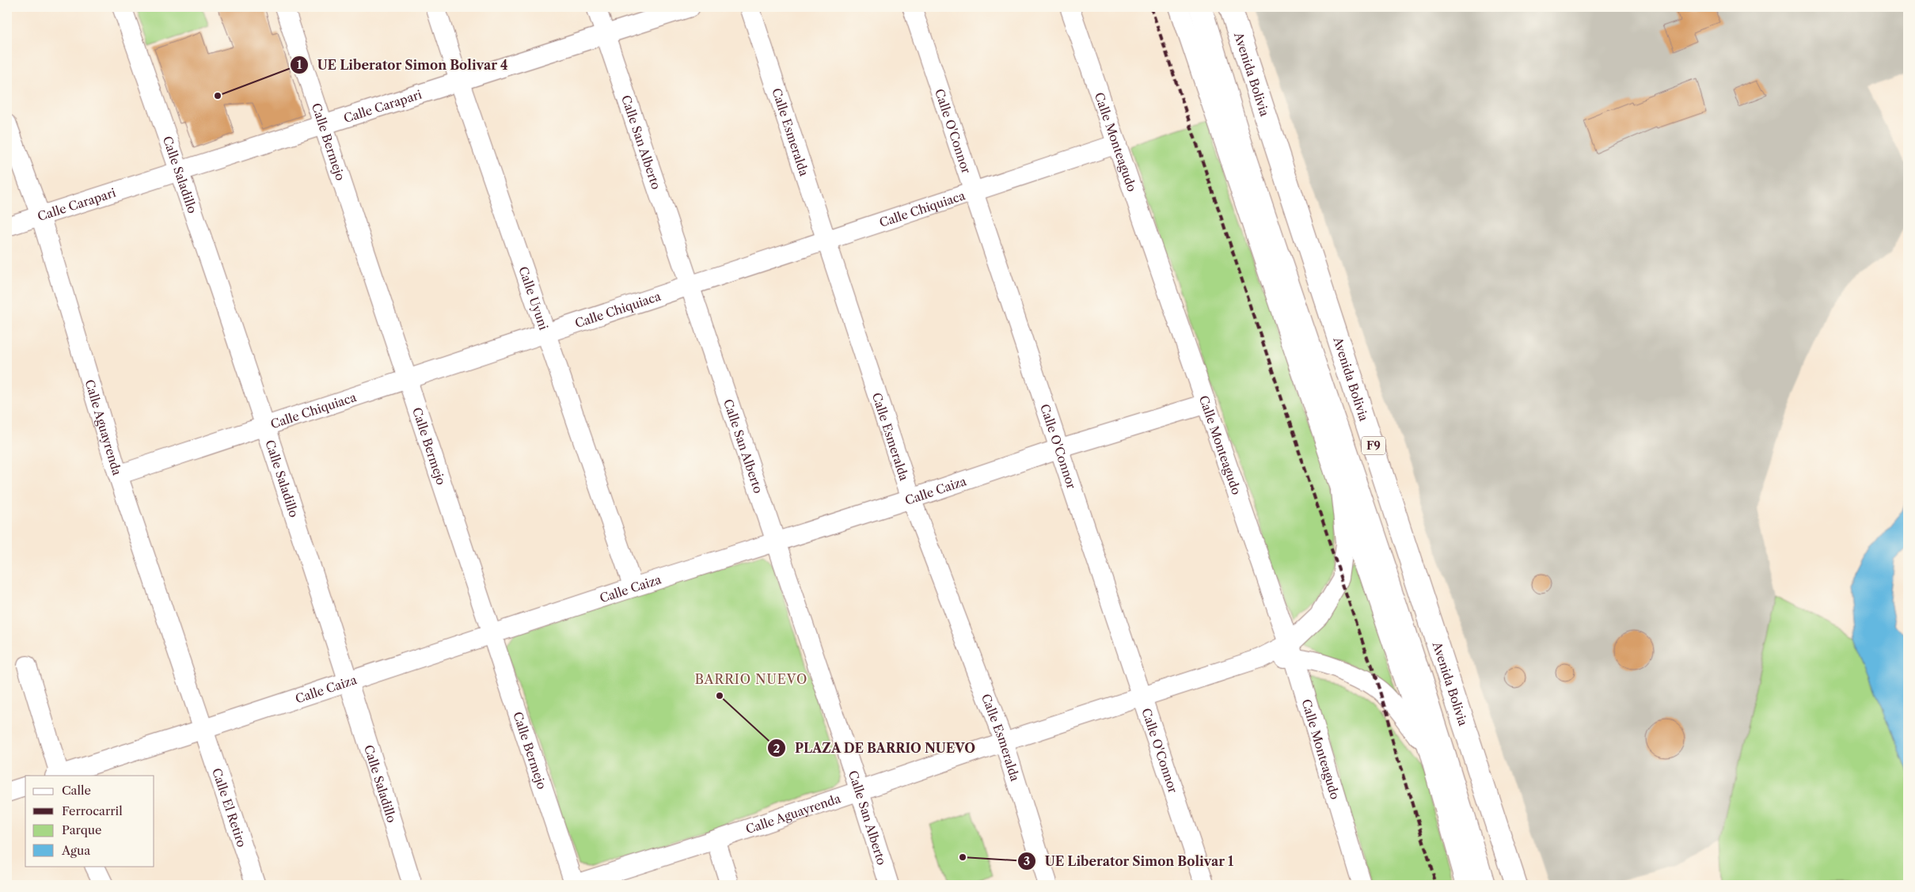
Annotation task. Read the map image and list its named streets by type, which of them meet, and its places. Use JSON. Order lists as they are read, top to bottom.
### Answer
{
  "streets": {
    "highway": ["Avenida Bolivia", "F9"],
    "street": [
      "Calle Carapari",
      "Calle O'Connor",
      "Calle Esmeralda",
      "Calle Bermejo",
      "Calle San Alberto",
      "Calle Monteagudo",
      "Calle Saladillo",
      "Calle Chiquiaca",
      "Calle Uyuni",
      "Calle Aguayrenda",
      "Calle Caiza",
      "Calle El Retiro"
    ]
  },
  "crossings": [
    ["Calle Carapari", "Calle Bermejo"],
    ["Calle Carapari", "Calle San Alberto"],
    ["Calle Carapari", "Calle Saladillo"],
    ["Calle Carapari", "Calle Uyuni"],
    ["Calle Carapari", "Calle Aguayrenda"],
    ["Calle O'Connor", "Calle Chiquiaca"],
    ["Calle O'Connor", "Calle Aguayrenda"],
    ["Calle O'Connor", "Calle Caiza"],
    ["Calle Esmeralda", "Calle Chiquiaca"],
    ["Calle Esmeralda", "Calle Aguayrenda"],
    ["Calle Esmeralda", "Calle Caiza"],
    ["Calle Bermejo", "Calle Chiquiaca"],
    ["Calle Bermejo", "Calle Aguayrenda"],
    ["Calle Bermejo", "Calle Caiza"],
    ["Calle San Alberto", "Calle Chiquiaca"],
    ["Calle San Alberto", "Calle Aguayrenda"],
    ["Calle San Alberto", "Calle Caiza"],
    ["Calle Monteagudo", "Calle Chiquiaca"],
    ["Calle Monteagudo", "Calle Aguayrenda"],
    ["Calle Monteagudo", "Calle Caiza"],
    ["Calle Saladillo", "Calle Chiquiaca"],
    ["Calle Saladillo", "Calle Caiza"],
    ["Calle Chiquiaca", "Calle Uyuni"],
    ["Calle Chiquiaca", "Calle Aguayrenda"],
    ["Calle Uyuni", "Calle Caiza"],
    ["Calle Aguayrenda", "Calle Caiza"],
    ["Calle Aguayrenda", "Calle El Retiro"],
    ["Calle Caiza", "Calle El Retiro"]
  ],
  "districts": ["BARRIO NUEVO"],
  "places": ["UE Liberator Simon Bolivar 4", "PLAZA DE BARRIO NUEVO", "UE Liberator Simon Bolivar 1"],
  "legend": [
    "Calle",
    "Ferrocarril",
    "Parque",
    "Agua"
  ]
}
